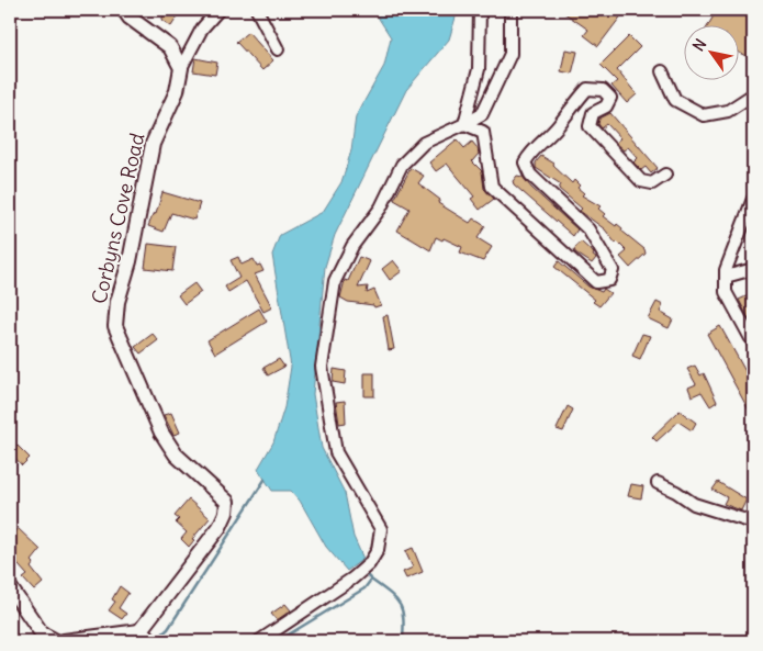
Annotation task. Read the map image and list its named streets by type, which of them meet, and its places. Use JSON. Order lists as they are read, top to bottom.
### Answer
{
  "streets": {
    "main road": ["Corbyns Cove Road"]
  },
  "north": "top left"
}
